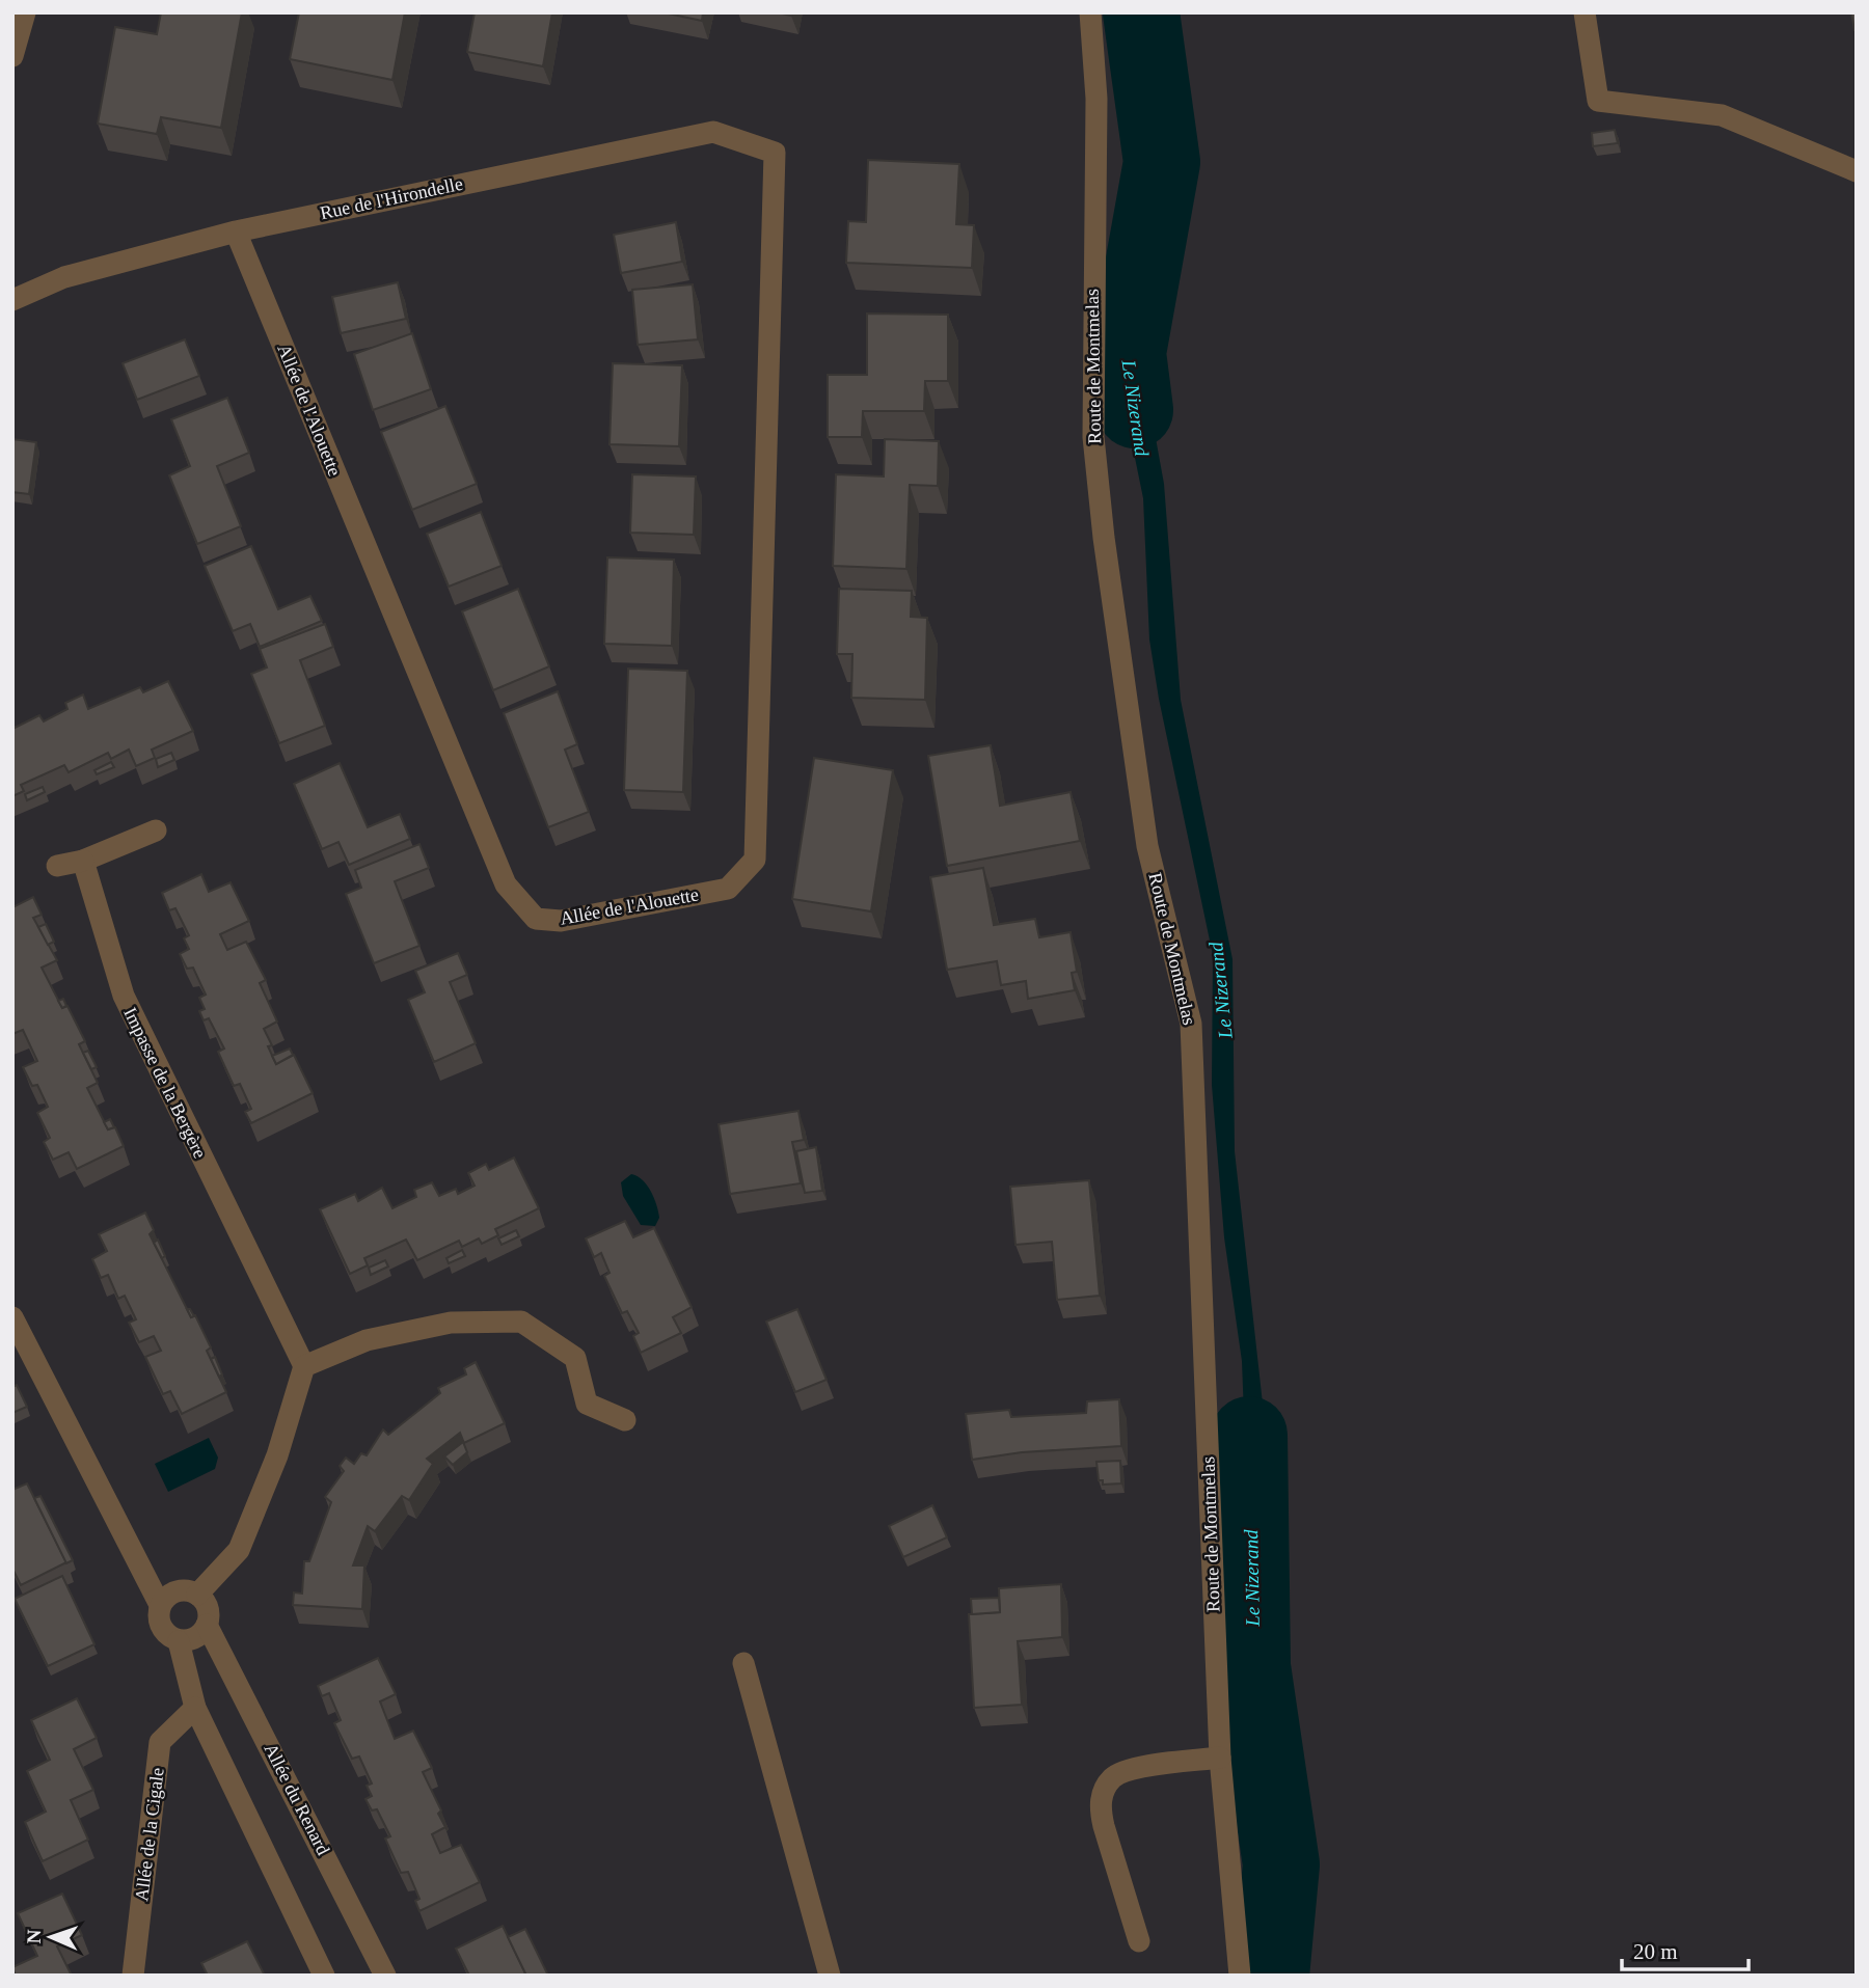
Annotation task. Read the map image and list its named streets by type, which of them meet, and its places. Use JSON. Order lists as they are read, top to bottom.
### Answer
{
  "streets": {
    "street": [
      "Rue de l'Hirondelle",
      "Route de Montmelas",
      "Allée de l'Alouette",
      "Impasse de la Bergère",
      "Allée du Renard",
      "Allée de la Cigale"
    ]
  },
  "crossings": [
    ["Rue de l'Hirondelle", "Allée de l'Alouette"]
  ],
  "water": ["Le Nizerand"],
  "scale_bar": "20 m",
  "north": "left"
}
